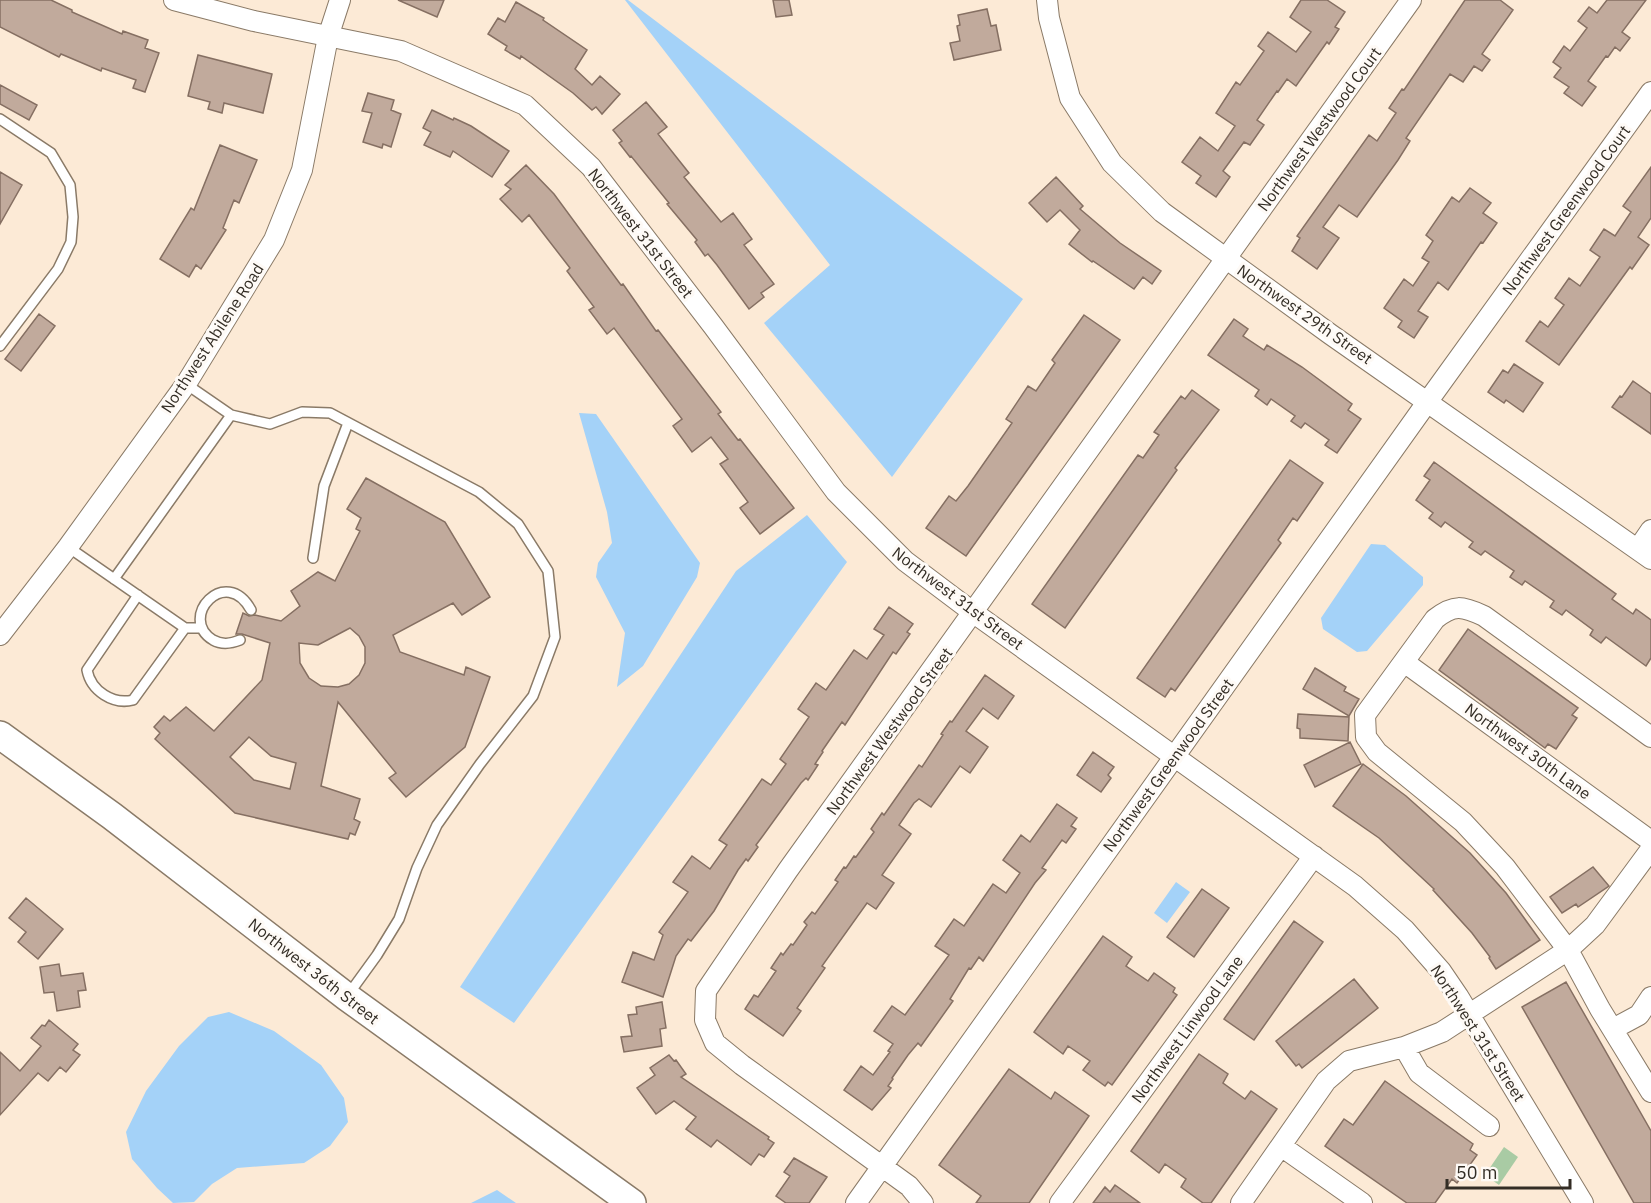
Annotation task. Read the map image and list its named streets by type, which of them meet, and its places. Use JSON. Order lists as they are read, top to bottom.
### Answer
{
  "streets": {
    "main road": ["Northwest 36th Street"],
    "street": [
      "Northwest Westwood Court",
      "Northwest Greenwood Court",
      "Northwest 31st Street",
      "Northwest 29th Street",
      "Northwest Abilene Road",
      "Northwest Westwood Street",
      "Northwest 30th Lane",
      "Northwest Greenwood Street",
      "Northwest Linwood Lane"
    ]
  },
  "crossings": [
    ["Northwest Westwood Court", "Northwest 29th Street"],
    ["Northwest Westwood Court", "Northwest Westwood Street"],
    ["Northwest Greenwood Court", "Northwest Greenwood Street"],
    ["Northwest 31st Street", "Northwest Abilene Road"],
    ["Northwest 31st Street", "Northwest Westwood Street"],
    ["Northwest 31st Street", "Northwest Greenwood Street"],
    ["Northwest 31st Street", "Northwest Linwood Lane"],
    ["Northwest 29th Street", "Northwest Westwood Street"],
    ["Northwest 29th Street", "Northwest Greenwood Street"],
    ["Northwest Westwood Street", "Northwest Greenwood Street"]
  ],
  "scale_bar": "50 m"
}
